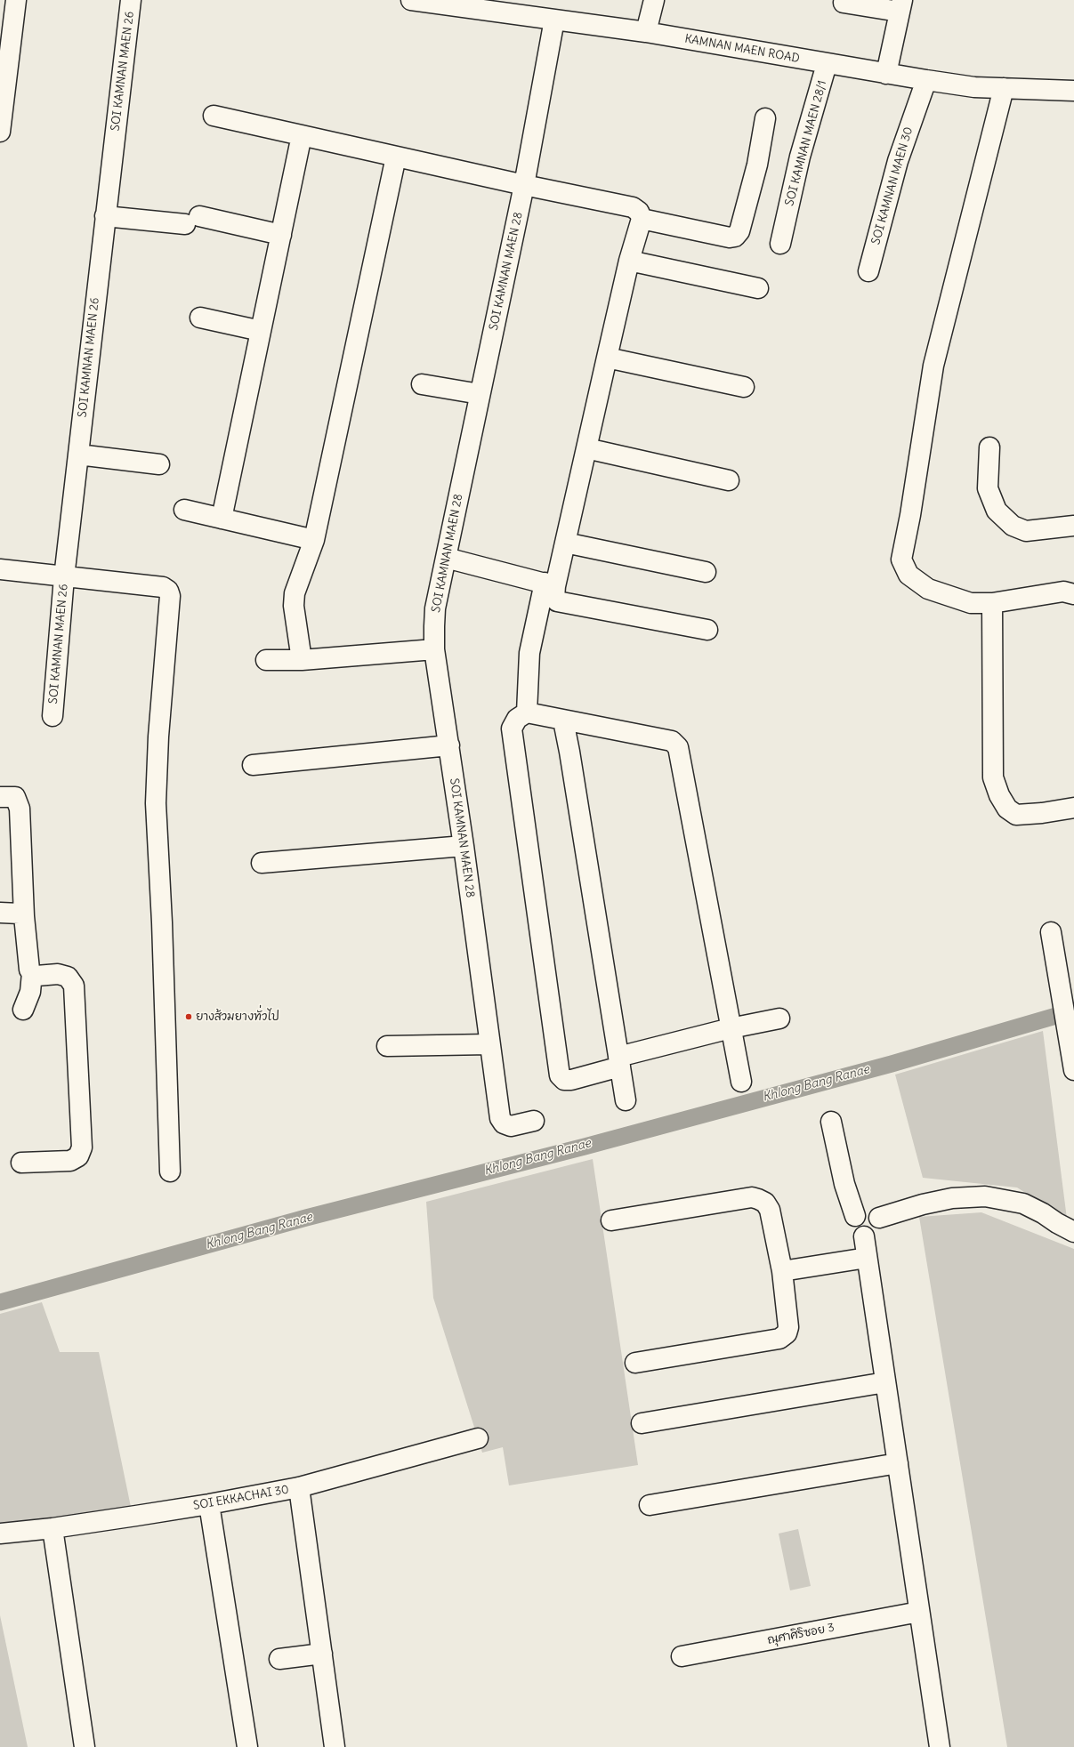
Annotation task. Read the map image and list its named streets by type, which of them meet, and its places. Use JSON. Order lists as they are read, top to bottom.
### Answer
{
  "streets": {
    "street": [
      "KAMNAN MAEN ROAD",
      "SOI KAMNAN MAEN 26",
      "SOI KAMNAN MAEN 28/1",
      "SOI KAMNAN MAEN 30",
      "SOI KAMNAN MAEN 28",
      "SOI EKKACHAI 30",
      "ณุศาศิริซอย 3"
    ]
  },
  "crossings": [
    ["KAMNAN MAEN ROAD", "SOI KAMNAN MAEN 28/1"],
    ["KAMNAN MAEN ROAD", "SOI KAMNAN MAEN 30"],
    ["KAMNAN MAEN ROAD", "SOI KAMNAN MAEN 28"]
  ],
  "water": ["Khlong Bang Ranae"],
  "places": ["ยางส้วมยางทั่วไป"]
}
